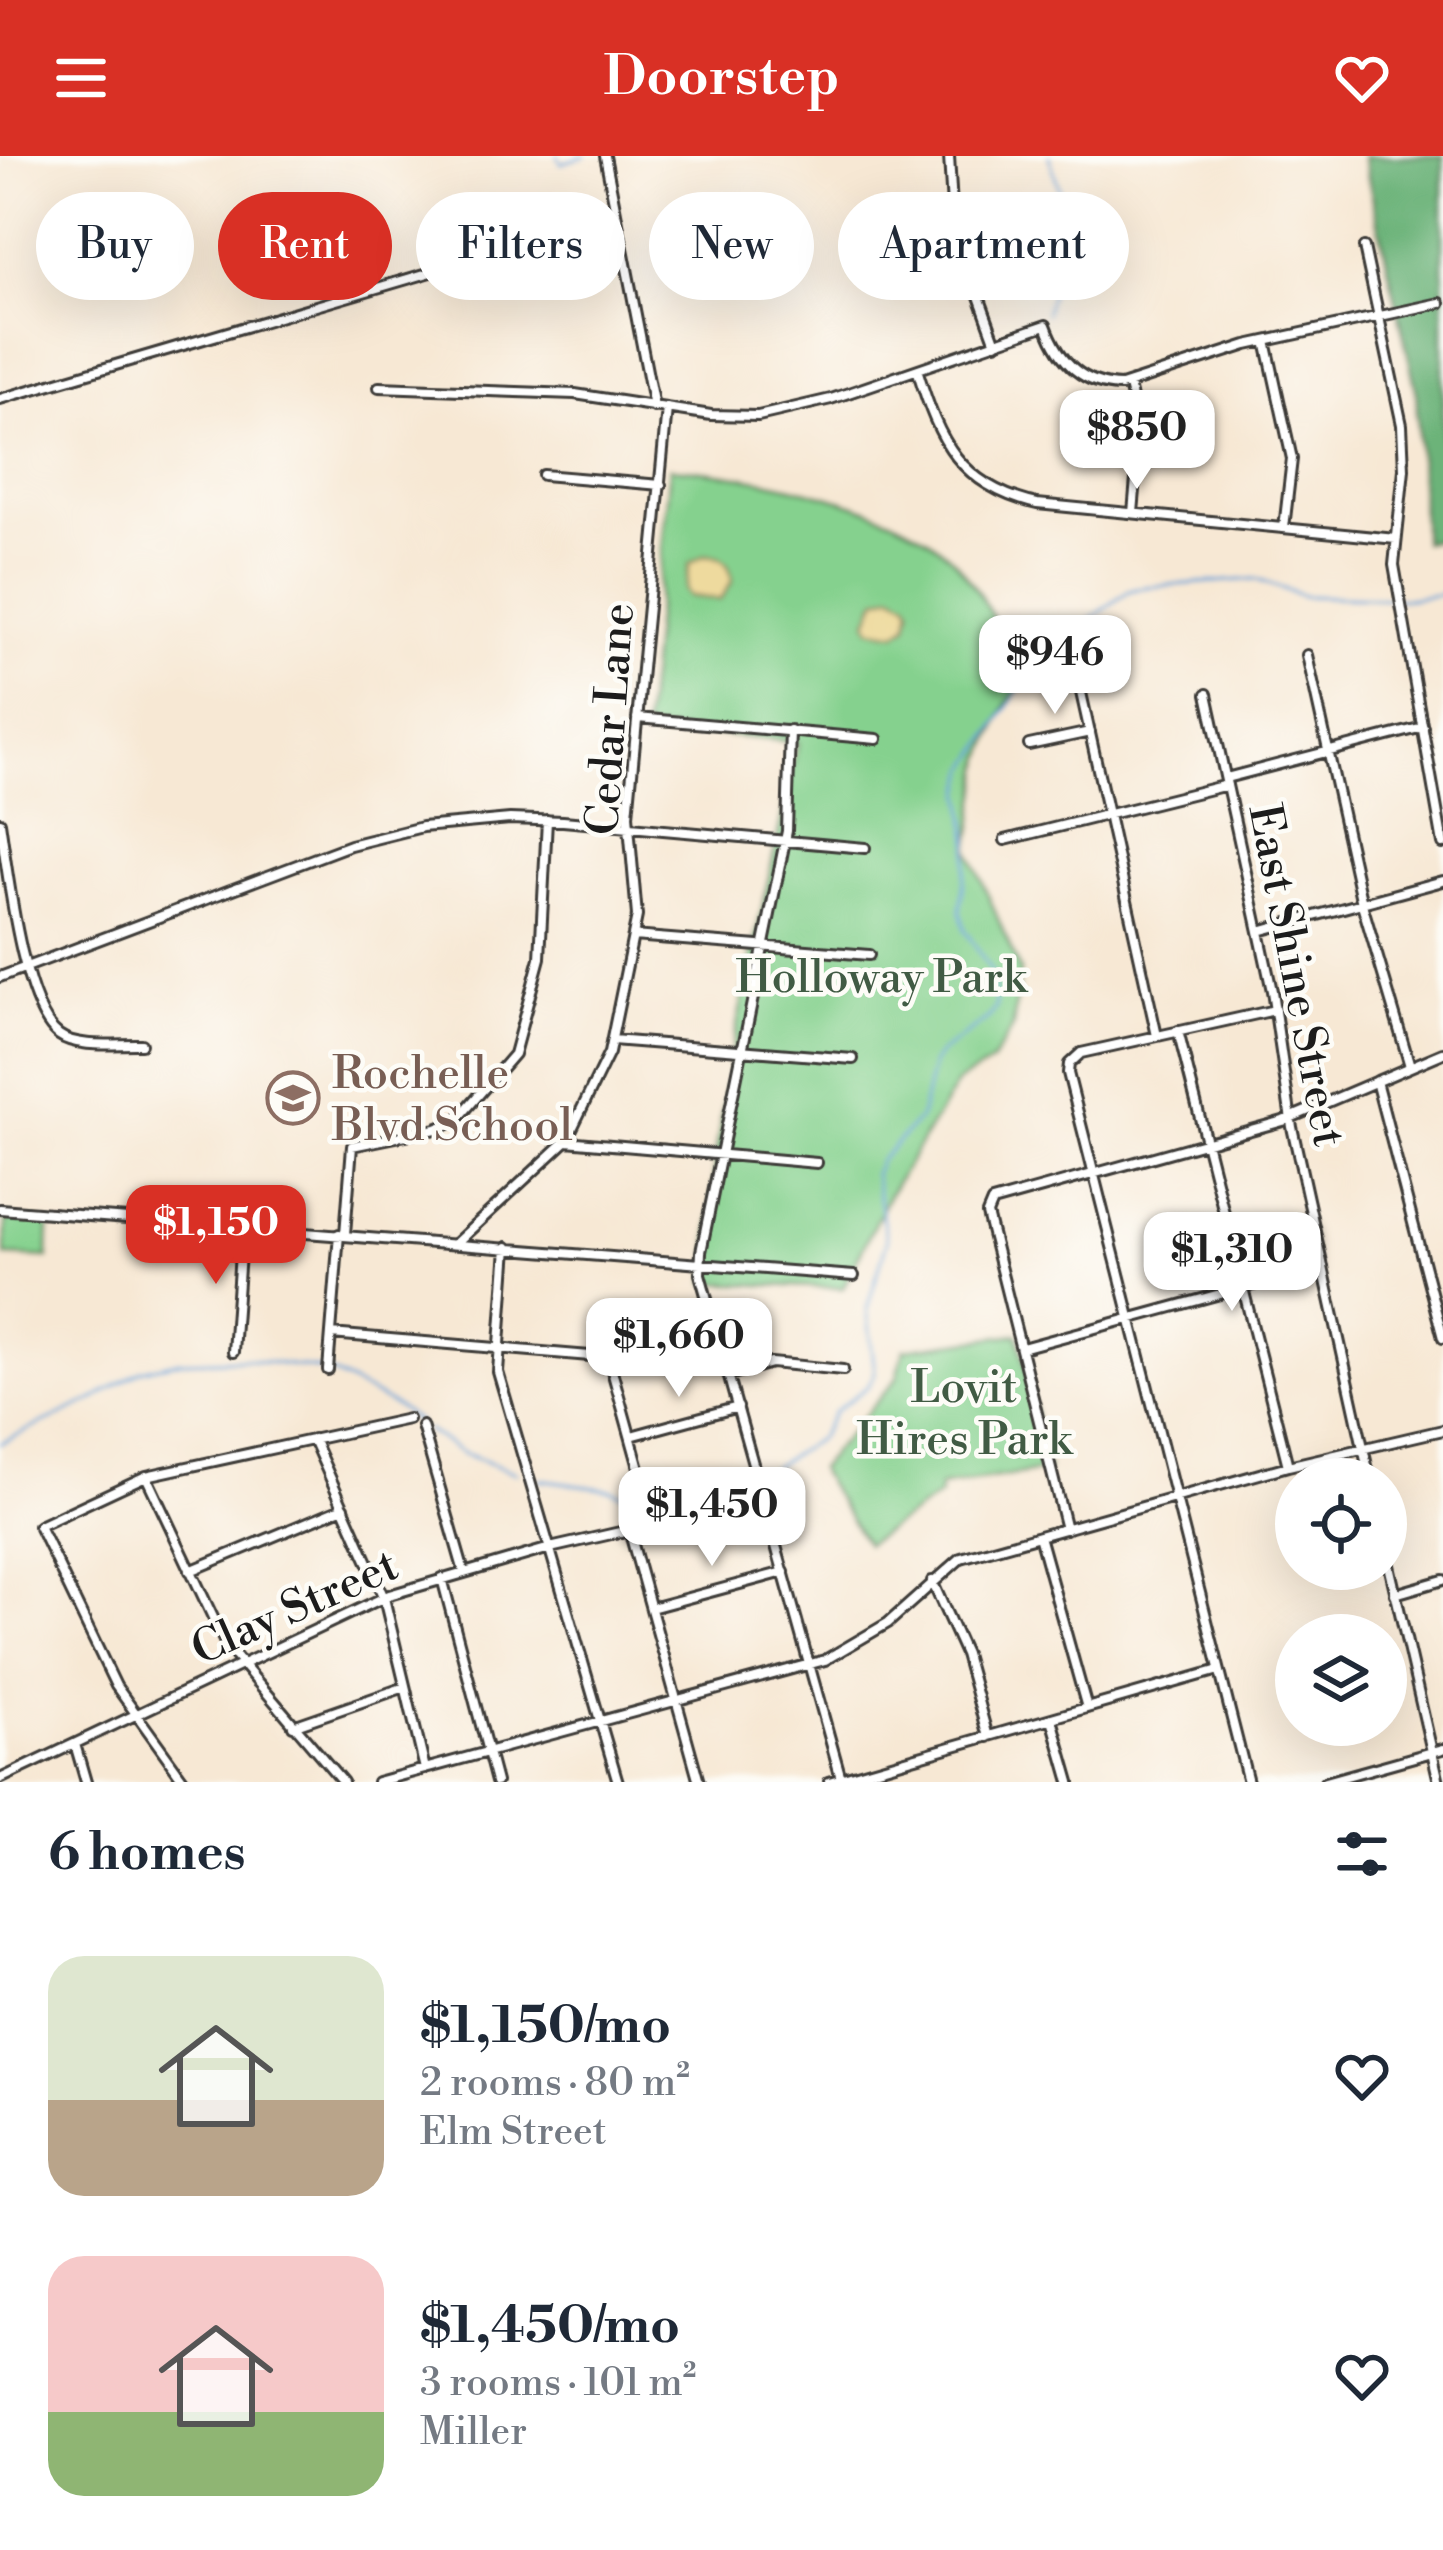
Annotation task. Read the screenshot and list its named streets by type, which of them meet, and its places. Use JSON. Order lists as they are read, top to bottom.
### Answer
{
  "streets": {
    "street": ["Cedar Lane", "East Shine Street", "Clay Street"]
  },
  "parks": ["Holloway Park", "Lovit Hires Park"],
  "places": {
    "school or university": ["Rochelle Blvd School"]
  },
  "page": {
    "header": "Doorstep",
    "chip": [
      "Buy",
      "Rent",
      "Filters",
      "New",
      "Apartment"
    ],
    "price": [
      "$850",
      "$946",
      "$1,150",
      "$1,310",
      "$1,660",
      "$1,450"
    ],
    "heading": "6 homes",
    "list": [
      {
        "name": "$1,150/mo",
        "note": "2 rooms · 80 m² · Elm Street"
      },
      {
        "name": "$1,450/mo",
        "note": "3 rooms · 101 m² · Miller"
      }
    ]
  }
}
